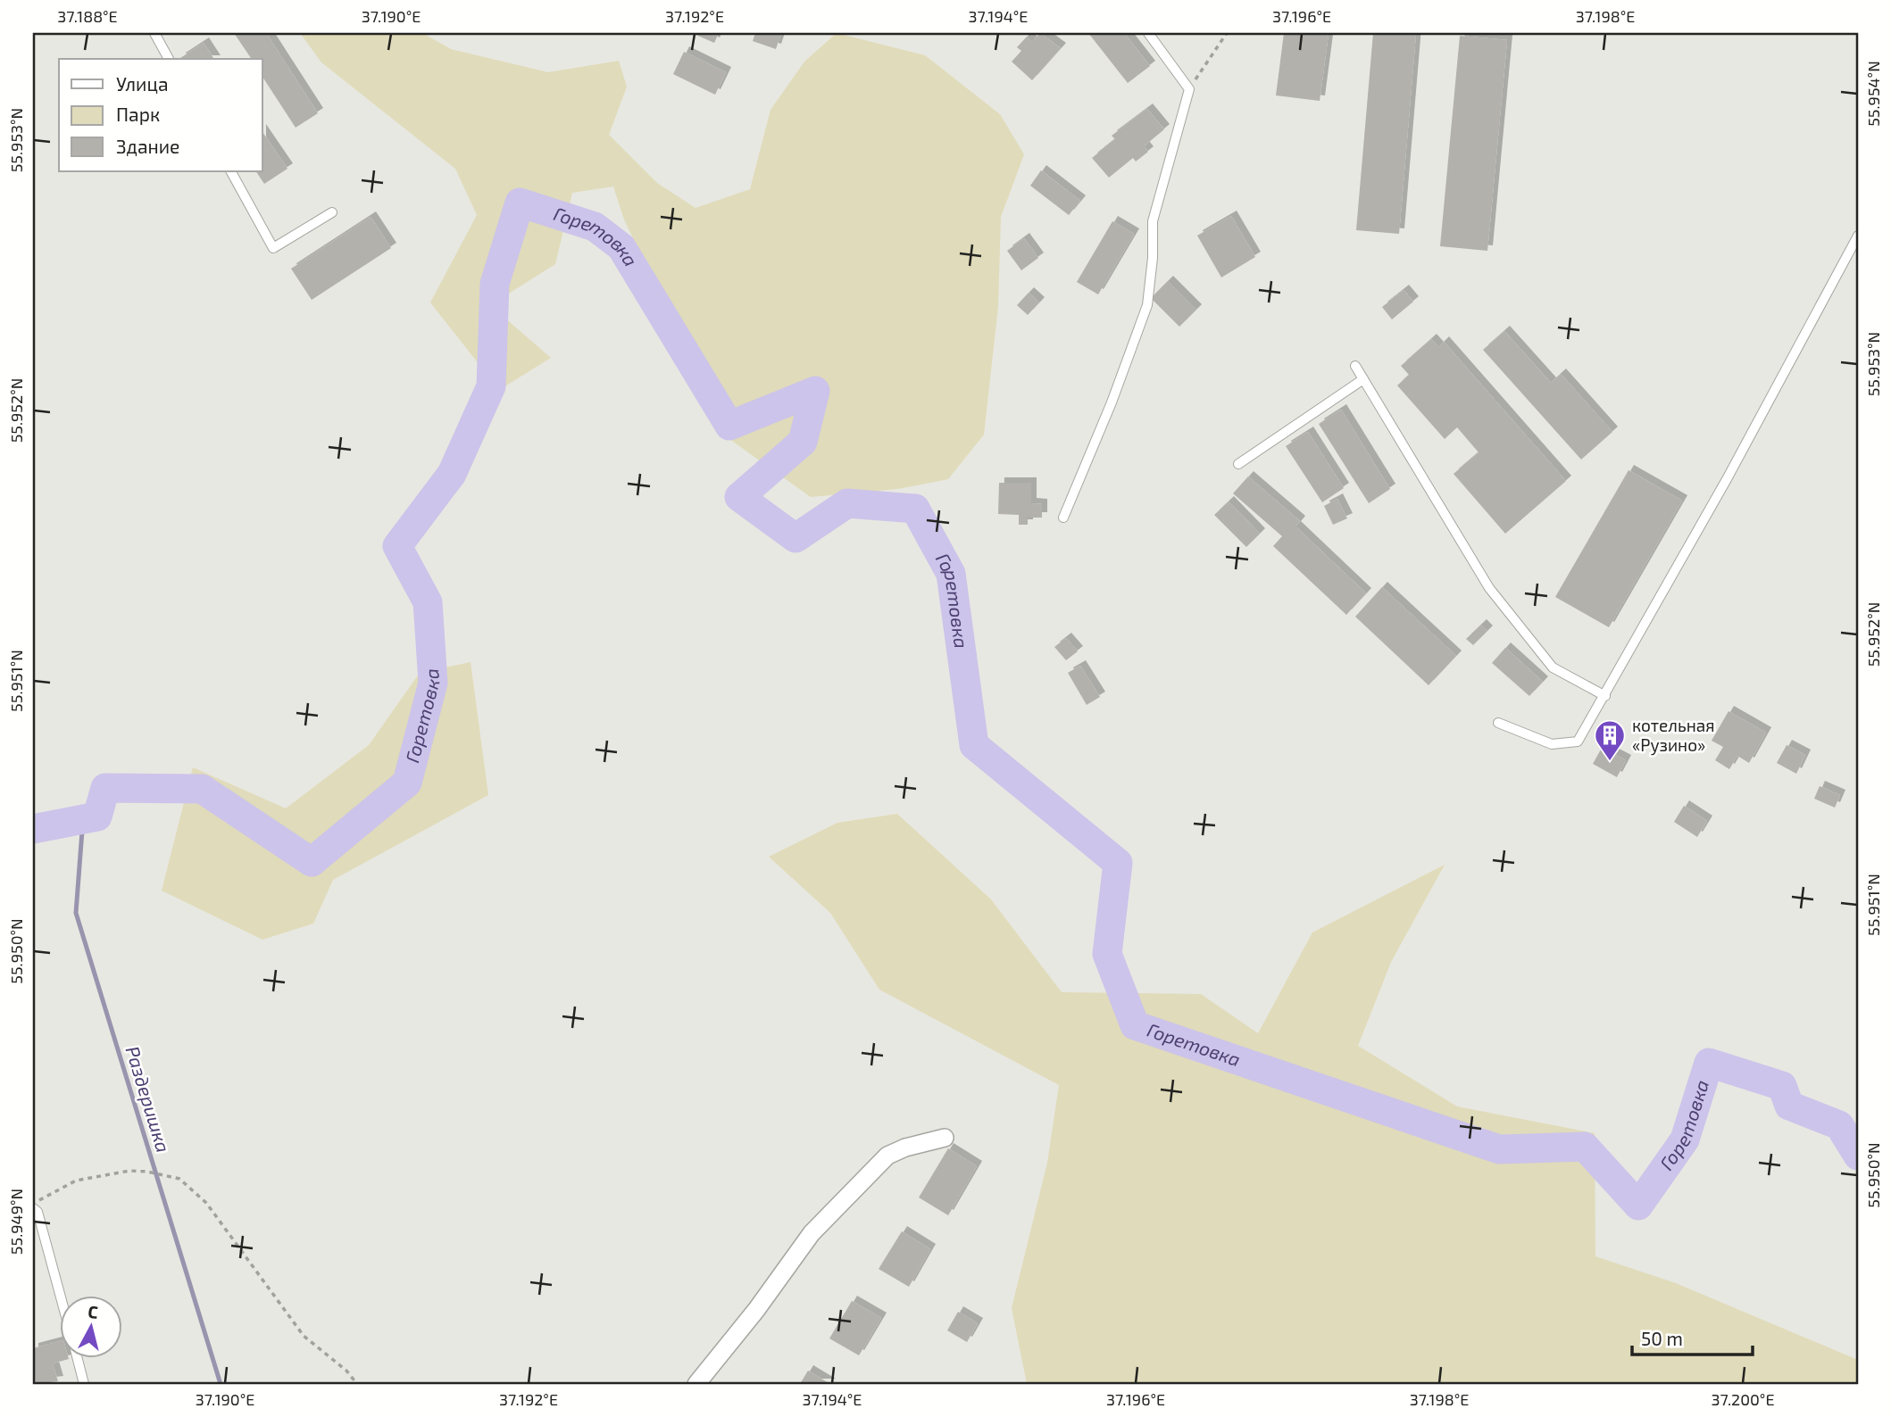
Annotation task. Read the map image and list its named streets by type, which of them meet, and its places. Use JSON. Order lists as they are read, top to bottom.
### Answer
{
  "water": ["Горетовка", "Раздеришка"],
  "places": {
    "building": ["котельная «Рузино»"]
  },
  "legend": ["Улица", "Парк", "Здание"],
  "scale_bar": "50 m",
  "north": "top",
  "coordinates": [
    "37.188°E",
    "37.190°E",
    "37.192°E",
    "37.194°E",
    "37.196°E",
    "37.198°E",
    "55.954°N",
    "55.953°N",
    "55.952°N",
    "55.951°N",
    "55.950°N",
    "55.949°N",
    "37.200°E"
  ]
}
